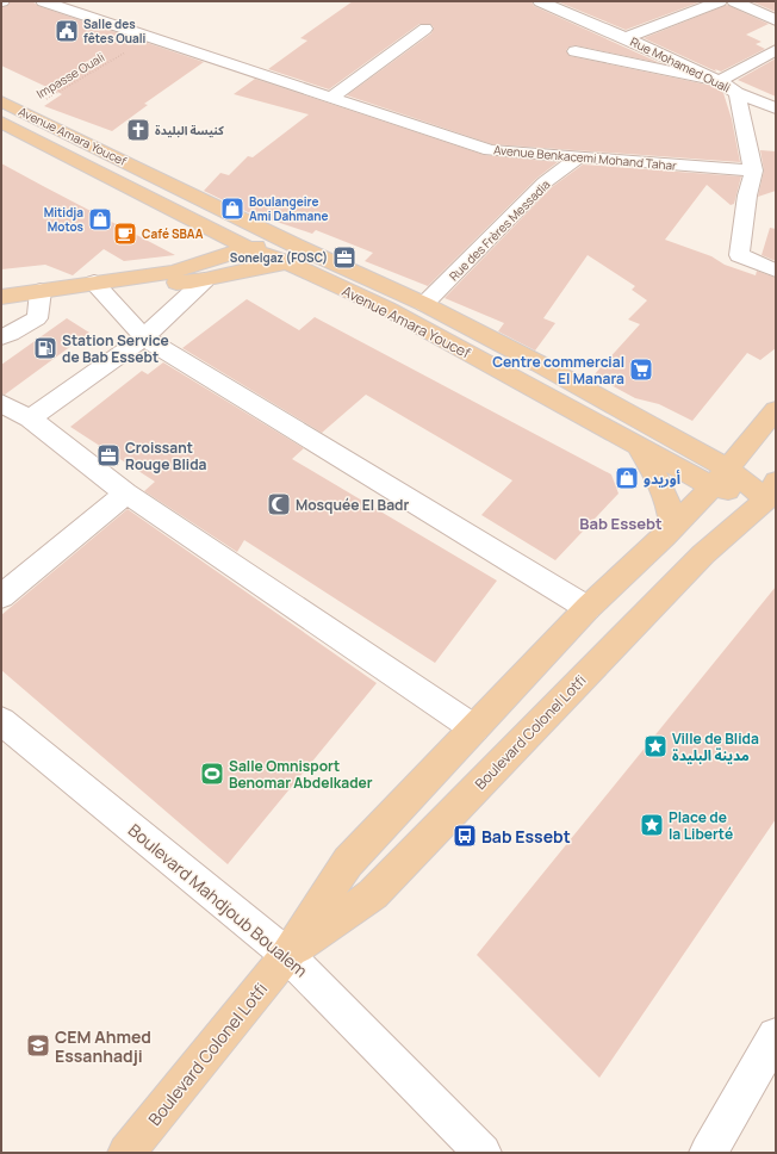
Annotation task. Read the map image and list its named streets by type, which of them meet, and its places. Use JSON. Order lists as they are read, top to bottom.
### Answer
{
  "streets": {
    "main road": ["Avenue Amara Youcef", "Boulevard Colonel Lotfi"],
    "street": [
      "Rue Mohamed Ouali",
      "Avenue Benkacemi Mohand Tahar",
      "Rue des Frères Messadia",
      "Boulevard Mahdjoub Boualem"
    ],
    "path": ["Impasse Ouali"]
  },
  "crossings": [
    ["Rue Mohamed Ouali", "Avenue Benkacemi Mohand Tahar"],
    ["Impasse Ouali", "Avenue Amara Youcef"],
    ["Impasse Ouali", "Avenue Benkacemi Mohand Tahar"],
    ["Avenue Amara Youcef", "Rue des Frères Messadia"],
    ["Avenue Amara Youcef", "Boulevard Colonel Lotfi"],
    ["Avenue Benkacemi Mohand Tahar", "Rue des Frères Messadia"],
    ["Boulevard Colonel Lotfi", "Boulevard Mahdjoub Boualem"]
  ],
  "districts": ["Bab Essebt"],
  "places": {
    "public building": ["Salle des fêtes Ouali"],
    "church": ["كنيسة البليدة"],
    "shop": ["Boulangeire Ami Dahmane", "Mitidja Motos", "أوريدو"],
    "cafe": ["Café SBAA"],
    "office": ["Sonelgaz (FOSC)", "Croissant Rouge Blida"],
    "fuel station": ["Station Service de Bab Essebt"],
    "supermarket": ["Centre commercial El Manara"],
    "mosque": ["Mosquée El Badr"],
    "place": ["Ville de Blida مدينة البليدة", "Place de la Liberté"],
    "sports": ["Salle Omnisport Benomar Abdelkader"],
    "bus stop": ["Bab Essebt"],
    "school or university": ["CEM Ahmed Essanhadji"]
  }
}
